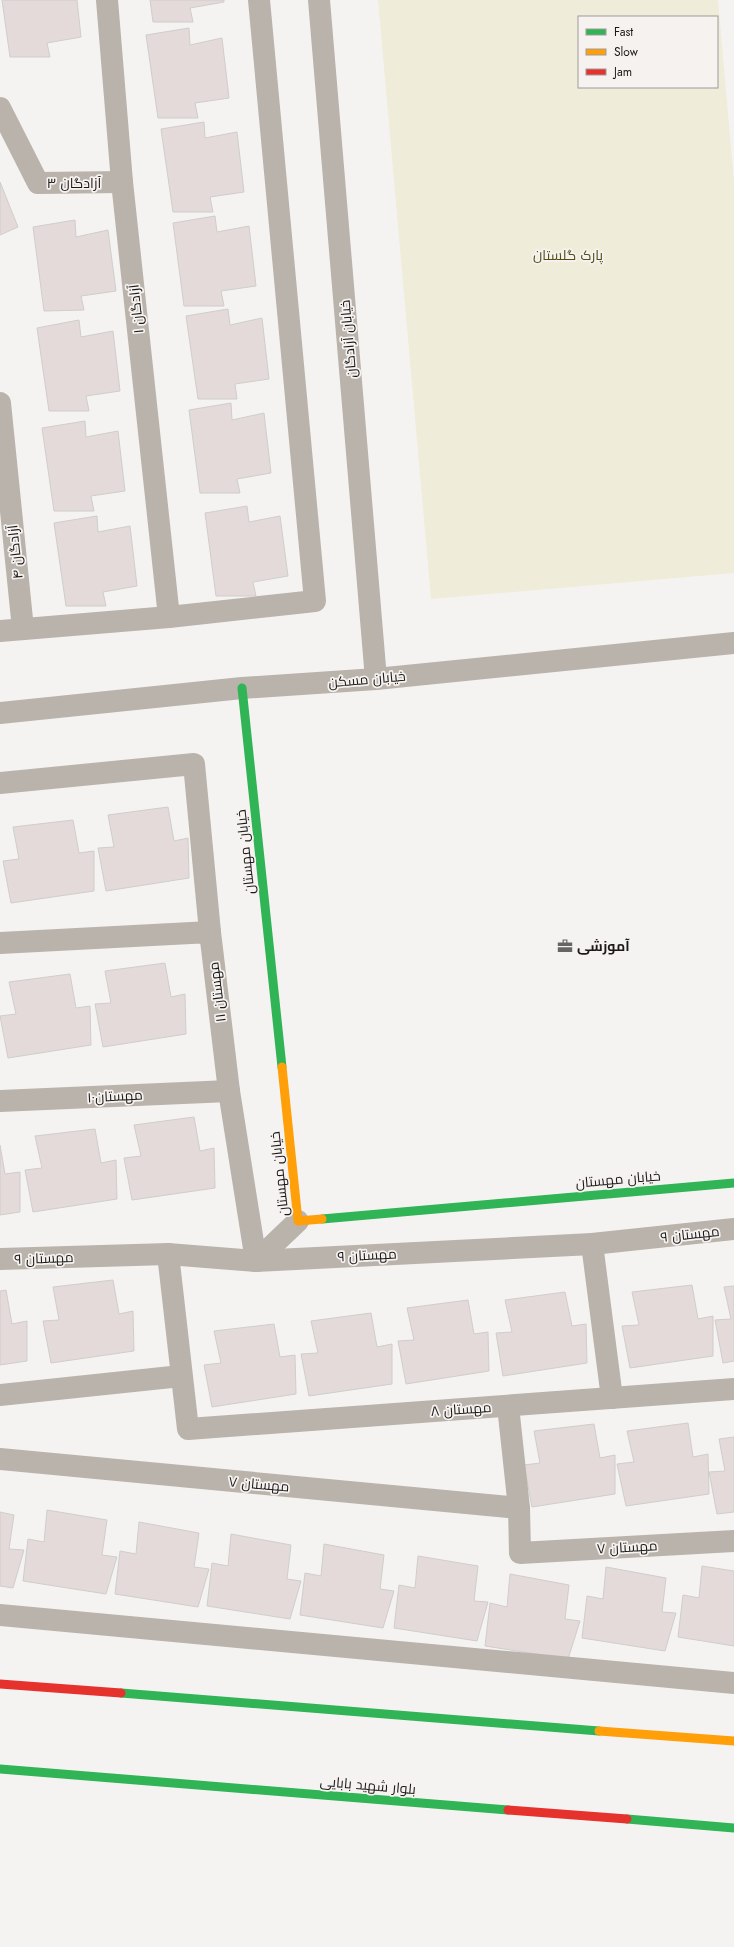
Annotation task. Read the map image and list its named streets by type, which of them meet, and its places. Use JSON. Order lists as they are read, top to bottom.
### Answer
{
  "streets": {
    "main road": ["خیابان مهستان", "بلوار شهید بابایی"],
    "street": [
      "آزادگان ۳",
      "آزادگان ۱",
      "خیابان آزادگان",
      "آزادگان ۴",
      "خیابان مسکن",
      "مهستان ۱۱",
      "مهستان۱۰",
      "مهستان ۹",
      "مهستان ۸",
      "مهستان ۷"
    ]
  },
  "crossings": [
    ["آزادگان ۳", "آزادگان ۱"],
    ["خیابان آزادگان", "خیابان مسکن"],
    ["خیابان مسکن", "خیابان مهستان"],
    ["مهستان ۱۱", "مهستان۱۰"],
    ["مهستان ۱۱", "مهستان ۹"]
  ],
  "parks": ["پارک گلستان"],
  "places": {
    "office": ["آموزشی"]
  },
  "legend": ["Fast", "Slow", "Jam"]
}
